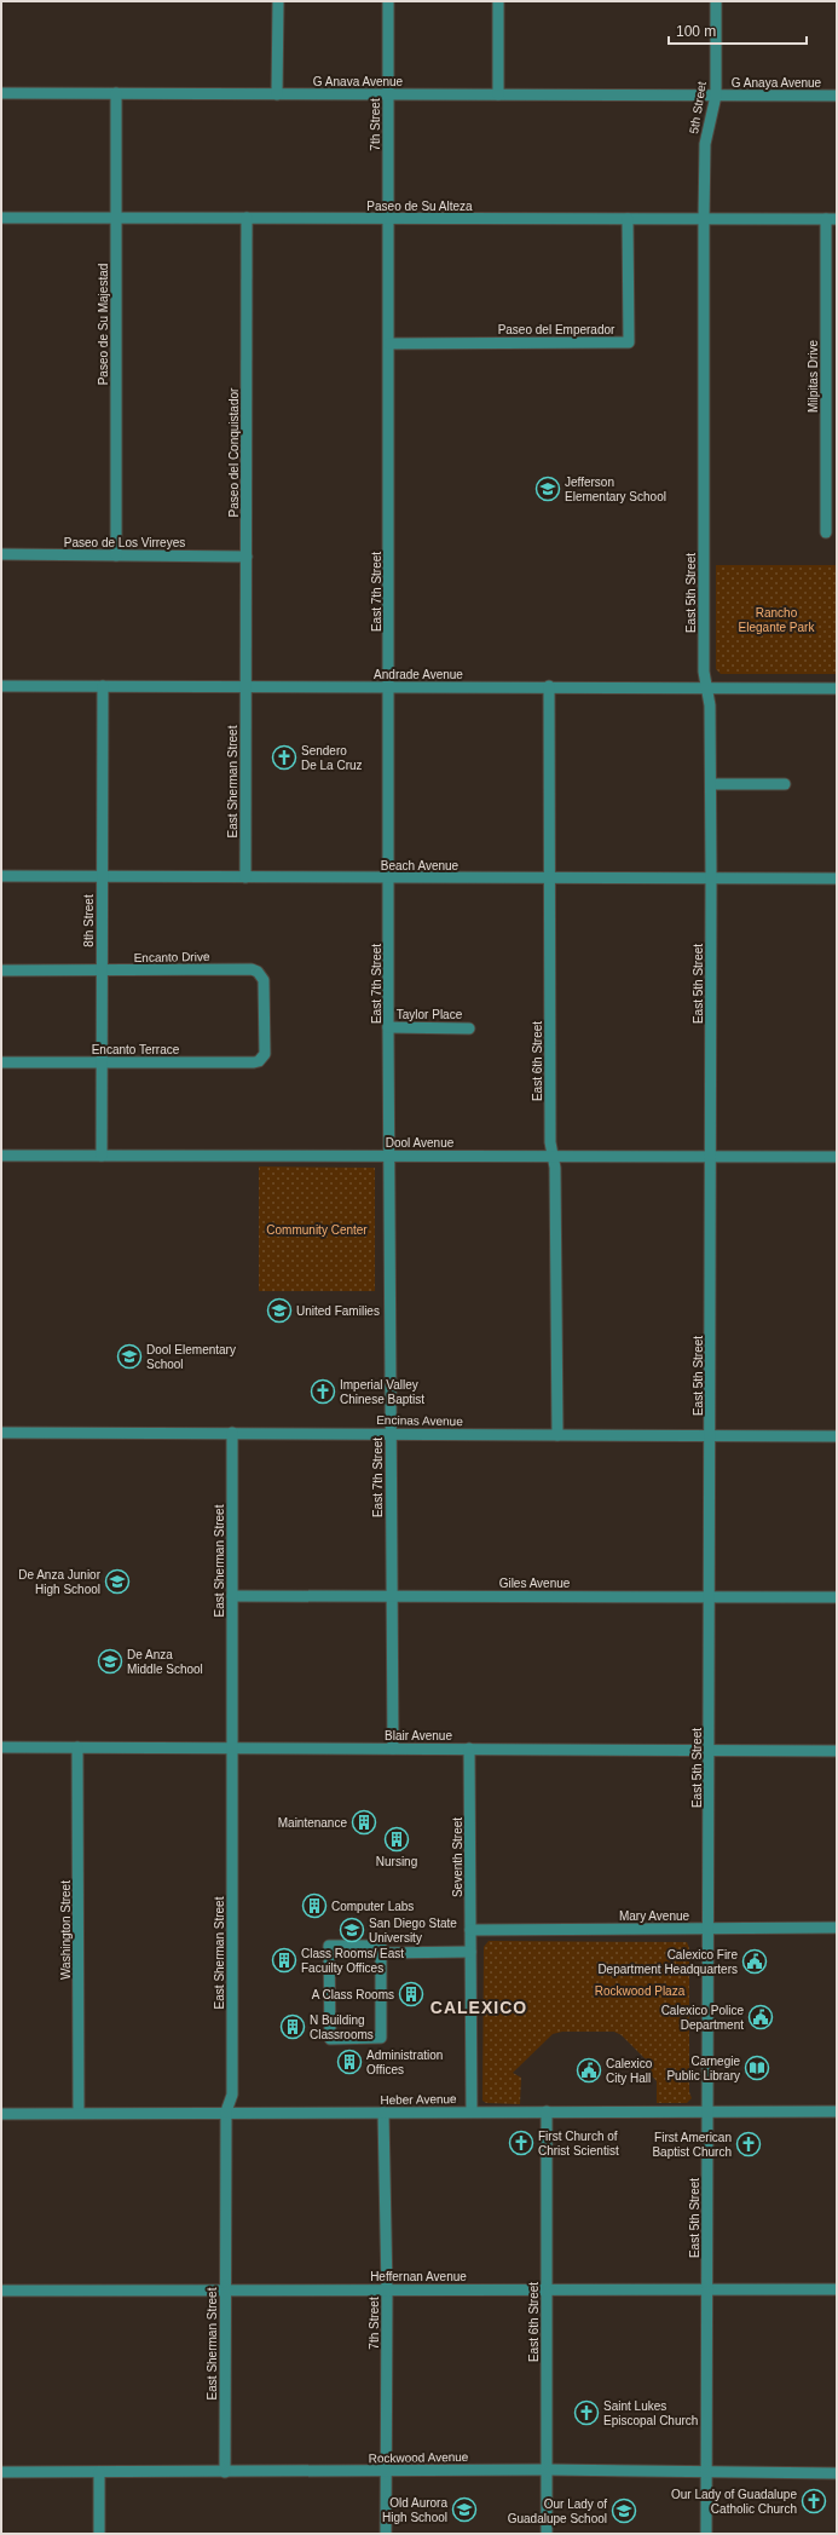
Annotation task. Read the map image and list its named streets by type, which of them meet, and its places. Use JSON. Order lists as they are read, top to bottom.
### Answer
{
  "streets": {
    "street": [
      "G Anava Avenue",
      "G Anaya Avenue",
      "5th Street",
      "7th Street",
      "Paseo de Su Alteza",
      "Paseo de Su Majestad",
      "Paseo del Emperador",
      "Milpitas Drive",
      "Paseo del Conquistador",
      "Paseo de Los Virreyes",
      "East 7th Street",
      "East 5th Street",
      "Andrade Avenue",
      "East Sherman Street",
      "Beach Avenue",
      "8th Street",
      "Encanto Drive",
      "Taylor Place",
      "Encanto Terrace",
      "East 6th Street",
      "Dool Avenue",
      "Encinas Avenue",
      "Giles Avenue",
      "Blair Avenue",
      "Seventh Street",
      "Mary Avenue",
      "Washington Street",
      "Heber Avenue",
      "Heffernan Avenue",
      "Rockwood Avenue"
    ]
  },
  "crossings": [
    ["G Anava Avenue", "G Anaya Avenue"],
    ["G Anava Avenue", "5th Street"],
    ["G Anava Avenue", "7th Street"],
    ["G Anava Avenue", "Paseo de Su Majestad"],
    ["G Anaya Avenue", "5th Street"],
    ["5th Street", "Paseo de Su Alteza"],
    ["5th Street", "East 5th Street"],
    ["7th Street", "Paseo de Su Alteza"],
    ["7th Street", "East 7th Street"],
    ["7th Street", "Heber Avenue"],
    ["7th Street", "Heffernan Avenue"],
    ["7th Street", "Rockwood Avenue"],
    ["Paseo de Su Alteza", "Paseo de Su Majestad"],
    ["Paseo de Su Alteza", "Paseo del Emperador"],
    ["Paseo de Su Alteza", "Milpitas Drive"],
    ["Paseo de Su Alteza", "Paseo del Conquistador"],
    ["Paseo de Su Alteza", "East 7th Street"],
    ["Paseo de Su Alteza", "East 5th Street"],
    ["Paseo de Su Majestad", "Paseo de Los Virreyes"],
    ["Paseo del Emperador", "East 7th Street"],
    ["Paseo del Conquistador", "Paseo de Los Virreyes"],
    ["Paseo del Conquistador", "Andrade Avenue"],
    ["Paseo del Conquistador", "East Sherman Street"],
    ["East 7th Street", "Andrade Avenue"],
    ["East 7th Street", "Beach Avenue"],
    ["East 7th Street", "Taylor Place"],
    ["East 7th Street", "Dool Avenue"],
    ["East 7th Street", "Encinas Avenue"],
    ["East 7th Street", "Giles Avenue"],
    ["East 7th Street", "Blair Avenue"],
    ["East 5th Street", "Andrade Avenue"],
    ["East 5th Street", "Beach Avenue"],
    ["East 5th Street", "Dool Avenue"],
    ["East 5th Street", "Encinas Avenue"],
    ["East 5th Street", "Giles Avenue"],
    ["East 5th Street", "Blair Avenue"],
    ["East 5th Street", "Mary Avenue"],
    ["East 5th Street", "Heber Avenue"],
    ["East 5th Street", "Heffernan Avenue"],
    ["East 5th Street", "Rockwood Avenue"],
    ["Andrade Avenue", "East Sherman Street"],
    ["Andrade Avenue", "8th Street"],
    ["Andrade Avenue", "East 6th Street"],
    ["East Sherman Street", "Beach Avenue"],
    ["East Sherman Street", "Encinas Avenue"],
    ["East Sherman Street", "Giles Avenue"],
    ["East Sherman Street", "Blair Avenue"],
    ["East Sherman Street", "Heber Avenue"],
    ["East Sherman Street", "Heffernan Avenue"],
    ["East Sherman Street", "Rockwood Avenue"],
    ["Beach Avenue", "8th Street"],
    ["Beach Avenue", "East 6th Street"],
    ["8th Street", "Encanto Drive"],
    ["8th Street", "Encanto Terrace"],
    ["8th Street", "Dool Avenue"],
    ["Encanto Drive", "Encanto Terrace"],
    ["East 6th Street", "Dool Avenue"],
    ["East 6th Street", "Encinas Avenue"],
    ["East 6th Street", "Heber Avenue"],
    ["East 6th Street", "Heffernan Avenue"],
    ["East 6th Street", "Rockwood Avenue"],
    ["Blair Avenue", "Seventh Street"],
    ["Blair Avenue", "Washington Street"],
    ["Seventh Street", "Mary Avenue"],
    ["Seventh Street", "Heber Avenue"],
    ["Washington Street", "Heber Avenue"]
  ],
  "districts": ["CALEXICO"],
  "parks": ["Rancho Elegante Park", "Community Center", "Rockwood Plaza"],
  "places": {
    "school or university": [
      "Jefferson Elementary School",
      "United Families",
      "Dool Elementary School",
      "De Anza Junior High School",
      "De Anza Middle School",
      "San Diego State University",
      "Old Aurora High School",
      "Our Lady of Guadalupe School"
    ],
    "church": [
      "Sendero De La Cruz",
      "Imperial Valley Chinese Baptist",
      "First Church of Christ Scientist",
      "First American Baptist Church",
      "Saint Lukes Episcopal Church",
      "Our Lady of Guadalupe Catholic Church"
    ],
    "building": [
      "Maintenance",
      "Nursing",
      "Computer Labs",
      "Class Rooms/ East Facuilty Offices",
      "A Class Rooms",
      "N Building Classrooms",
      "Administration Offices"
    ],
    "public building": ["Calexico Fire Department Headquarters", "Calexico Police Department", "Calexico City Hall"],
    "library": ["Carnegie Public Library"]
  },
  "scale_bar": "100 m"
}
